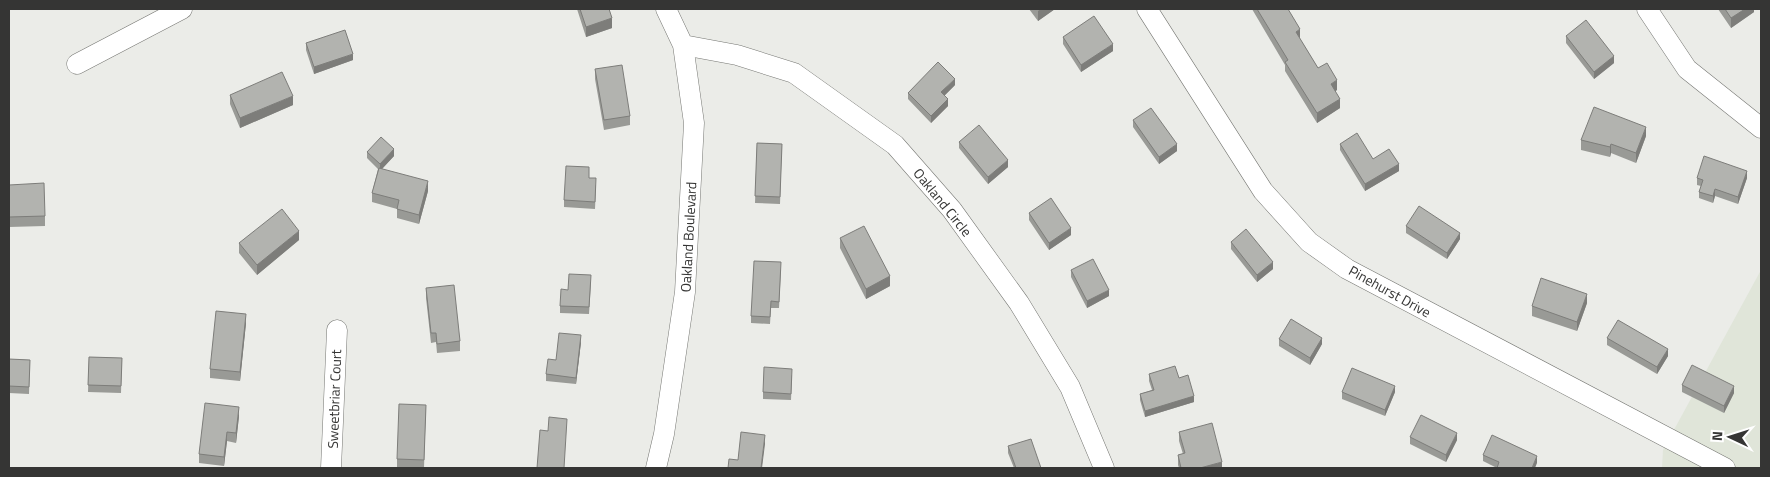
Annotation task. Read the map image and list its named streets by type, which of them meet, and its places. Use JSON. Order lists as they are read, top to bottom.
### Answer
{
  "streets": {
    "street": [
      "Oakland Circle",
      "Oakland Boulevard",
      "Pinehurst Drive",
      "Sweetbriar Court"
    ]
  },
  "crossings": [
    ["Oakland Circle", "Oakland Boulevard"]
  ],
  "north": "left"
}
